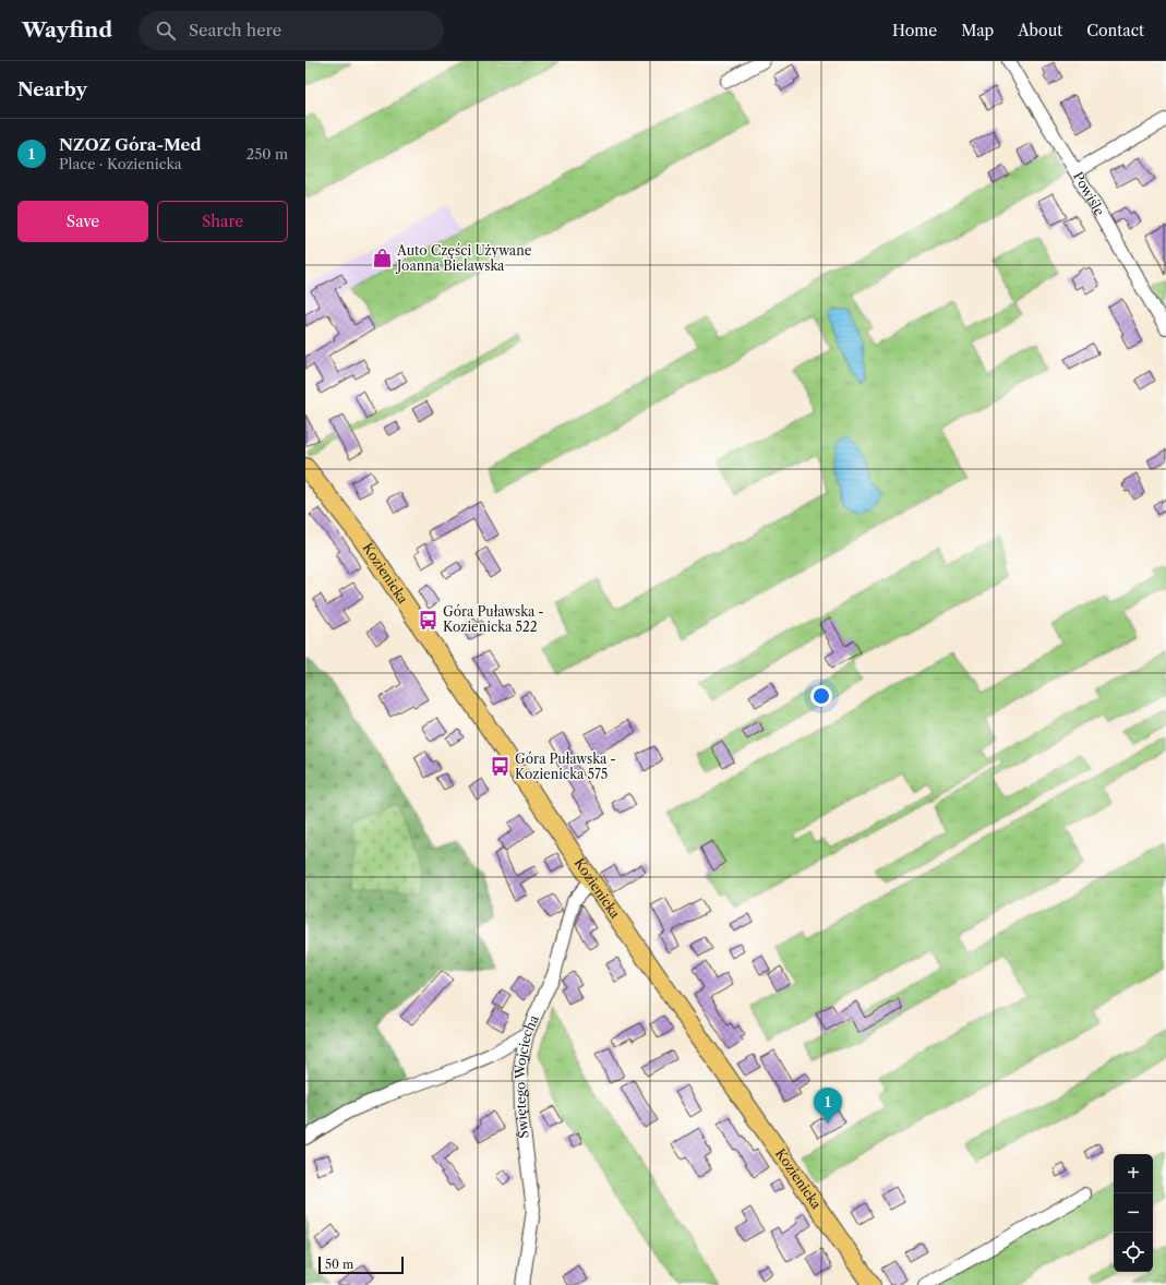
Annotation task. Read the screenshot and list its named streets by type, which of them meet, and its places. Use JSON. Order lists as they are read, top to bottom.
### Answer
{
  "streets": {
    "main road": ["Kozienicka"],
    "street": ["Powiśle", "Świętego Wojciecha"]
  },
  "crossings": [
    ["Kozienicka", "Świętego Wojciecha"]
  ],
  "places": {
    "shop": ["Auto Części Używane Joanna Bielawska"],
    "bus stop": ["Góra Puławska - Kozienicka 522", "Góra Puławska - Kozienicka 575"]
  },
  "scale_bar": "50 m",
  "page": {
    "header": "Wayfind",
    "search": "Search here",
    "nav": [
      "Home",
      "Map",
      "About",
      "Contact"
    ],
    "heading": "Nearby",
    "list": [
      {
        "mark": "1",
        "name": "NZOZ Góra-Med",
        "note": "Place · Kozienicka",
        "value": "250 m"
      }
    ],
    "buttons": ["Save", "Share"],
    "pins": "1",
    "map_buttons": ["+", "−"],
    "scale": "50 m"
  }
}
